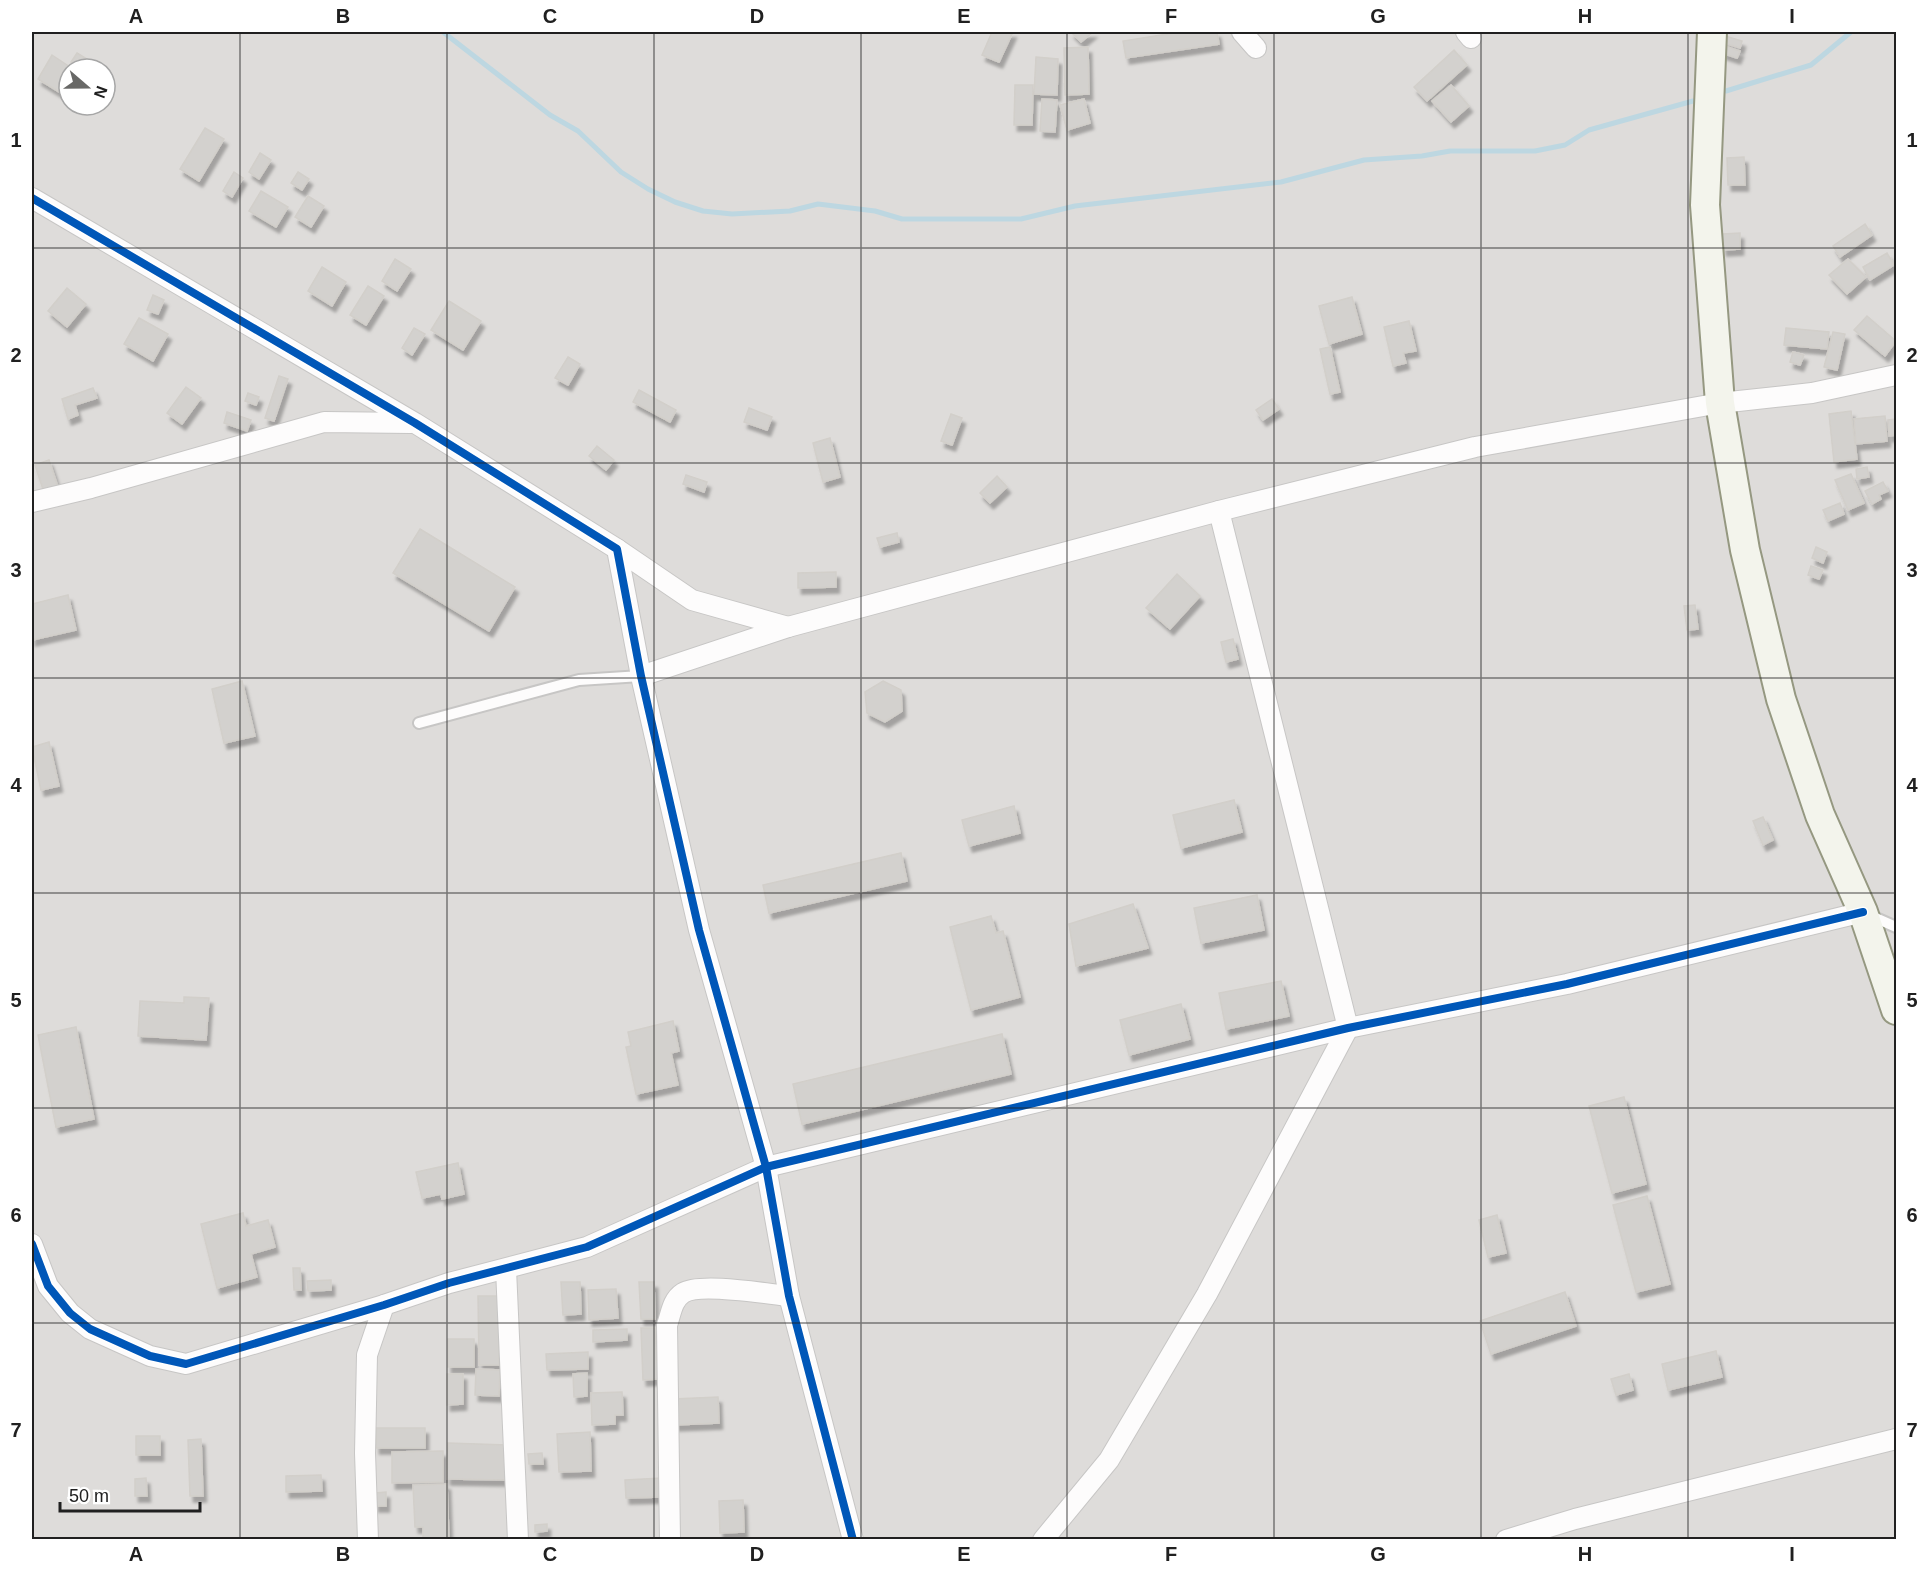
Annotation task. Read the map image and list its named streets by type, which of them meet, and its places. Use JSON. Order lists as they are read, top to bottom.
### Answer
{
  "scale_bar": "50 m",
  "north": "right",
  "grid": {
    "columns": [
      "A",
      "B",
      "C",
      "D",
      "E",
      "F",
      "G",
      "H",
      "I"
    ],
    "rows": [
      "1",
      "2",
      "3",
      "4",
      "5",
      "6",
      "7"
    ]
  }
}
